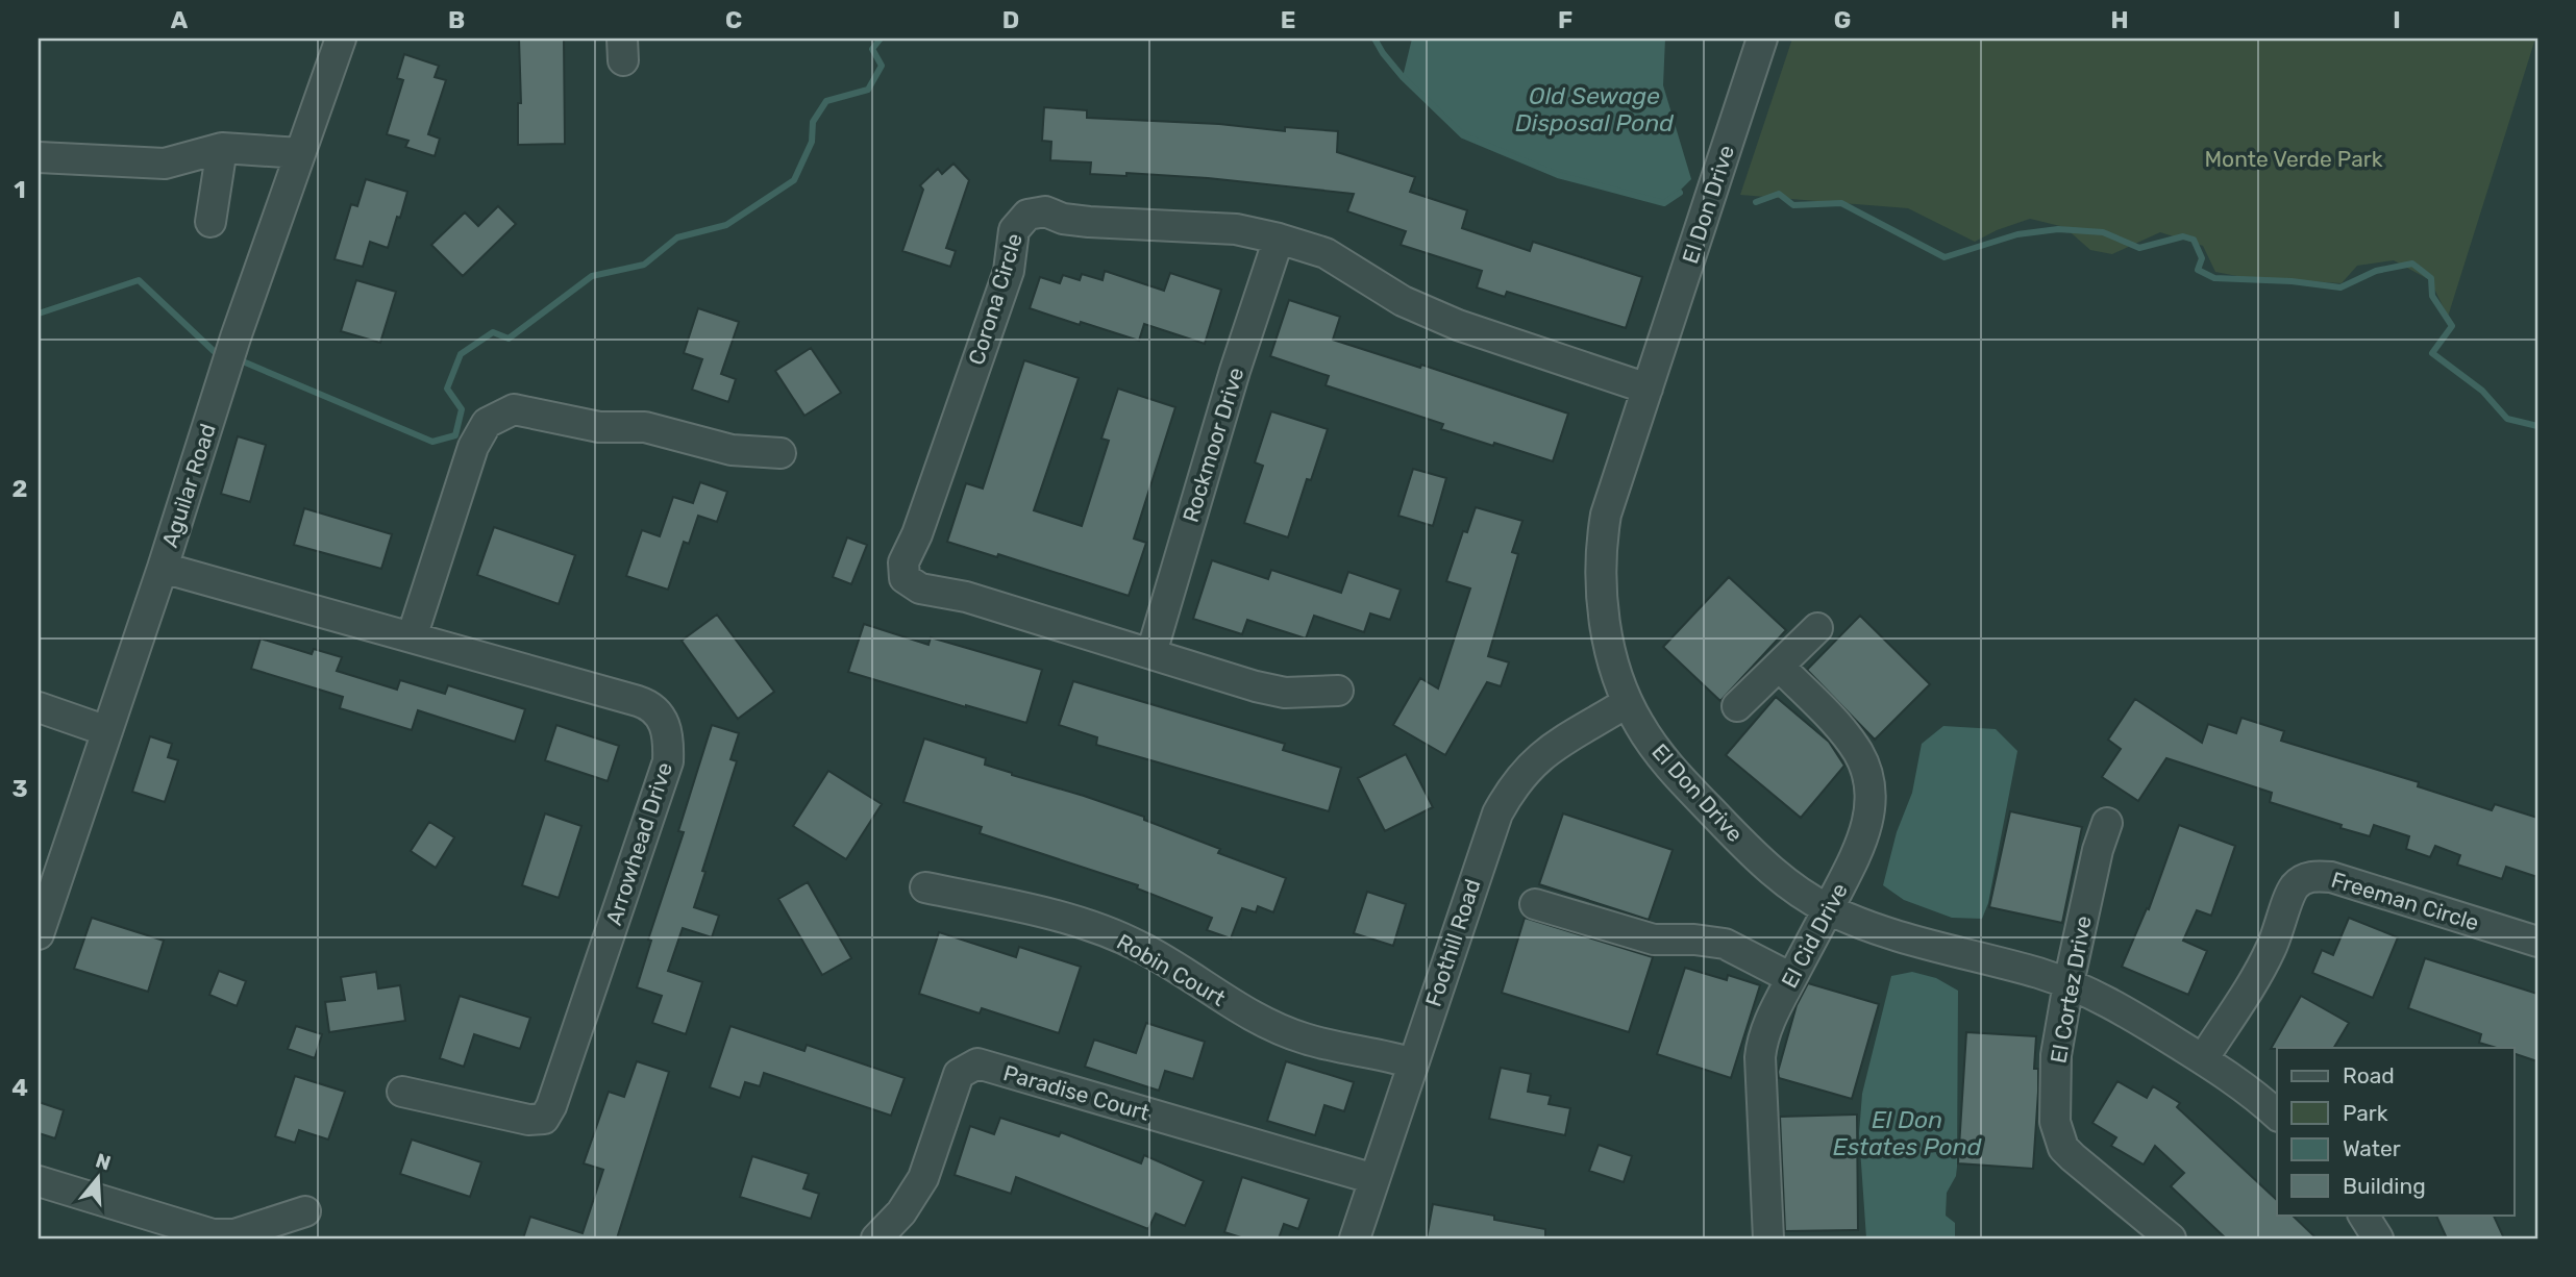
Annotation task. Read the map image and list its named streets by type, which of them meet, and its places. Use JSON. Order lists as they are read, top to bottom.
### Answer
{
  "streets": {
    "street": [
      "El Don Drive",
      "Corona Circle",
      "Rockmoor Drive",
      "Aguilar Road",
      "Arrowhead Drive",
      "Freeman Circle",
      "El Cid Drive",
      "Foothill Road",
      "Robin Court",
      "El Cortez Drive",
      "Paradise Court"
    ]
  },
  "crossings": [
    ["El Don Drive", "Corona Circle"],
    ["El Don Drive", "Freeman Circle"],
    ["El Don Drive", "El Cid Drive"],
    ["El Don Drive", "Foothill Road"],
    ["El Don Drive", "El Cortez Drive"],
    ["Corona Circle", "Rockmoor Drive"],
    ["Aguilar Road", "Arrowhead Drive"],
    ["Foothill Road", "Robin Court"],
    ["Foothill Road", "Paradise Court"]
  ],
  "water": ["Old Sewage Disposal Pond", "El Don Estates Pond"],
  "parks": ["Monte Verde Park"],
  "legend": [
    "Road",
    "Park",
    "Water",
    "Building"
  ],
  "north": "top",
  "grid": {
    "columns": [
      "A",
      "B",
      "C",
      "D",
      "E",
      "F",
      "G",
      "H",
      "I"
    ],
    "rows": [
      "1",
      "2",
      "3",
      "4"
    ]
  }
}
